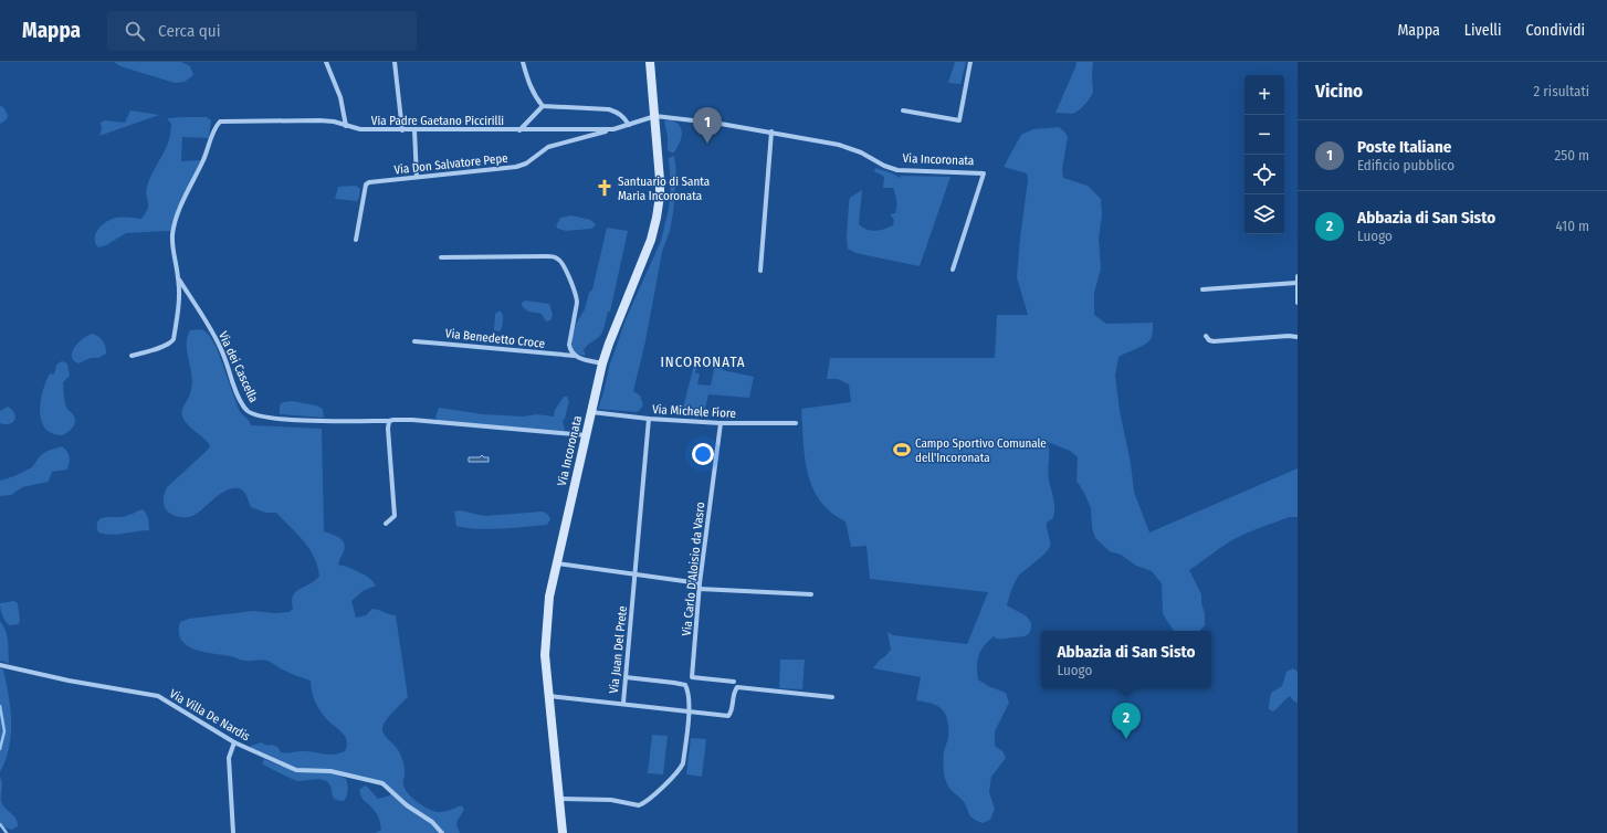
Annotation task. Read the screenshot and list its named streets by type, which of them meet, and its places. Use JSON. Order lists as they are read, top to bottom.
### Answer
{
  "streets": {
    "main road": ["Via Incoronata"],
    "street": [
      "Via Padre Gaetano Piccirilli",
      "Via Don Salvatore Pepe",
      "Via Benedetto Croce",
      "Via dei Cascella",
      "Via Michele Fiore",
      "Via Carlo D'Aloisio da Vasro",
      "Via Juan Del Prete",
      "Via Villa De Nardis"
    ]
  },
  "crossings": [
    ["Via Padre Gaetano Piccirilli", "Via Incoronata"],
    ["Via Padre Gaetano Piccirilli", "Via Don Salvatore Pepe"],
    ["Via Padre Gaetano Piccirilli", "Via dei Cascella"],
    ["Via Incoronata", "Via Benedetto Croce"],
    ["Via Incoronata", "Via dei Cascella"],
    ["Via Incoronata", "Via Michele Fiore"],
    ["Via Michele Fiore", "Via Carlo D'Aloisio da Vasro"],
    ["Via Michele Fiore", "Via Juan Del Prete"]
  ],
  "districts": ["INCORONATA"],
  "places": {
    "church": ["Santuario di Santa Maria Incoronata"],
    "sports": ["Campo Sportivo Comunale dell'Incoronata"]
  },
  "page": {
    "header": "Mappa",
    "search": "Cerca qui",
    "nav": ["Mappa", "Livelli", "Condividi"],
    "heading": ["Vicino", "2 risultati"],
    "map_buttons": ["+", "−"],
    "pins": ["1", "2"],
    "list": [
      {
        "mark": "1",
        "name": "Poste Italiane",
        "note": "Edificio pubblico",
        "value": "250 m"
      },
      {
        "mark": "2",
        "name": "Abbazia di San Sisto",
        "note": "Luogo",
        "value": "410 m"
      }
    ],
    "popup": ["Abbazia di San Sisto", "Luogo"]
  }
}
